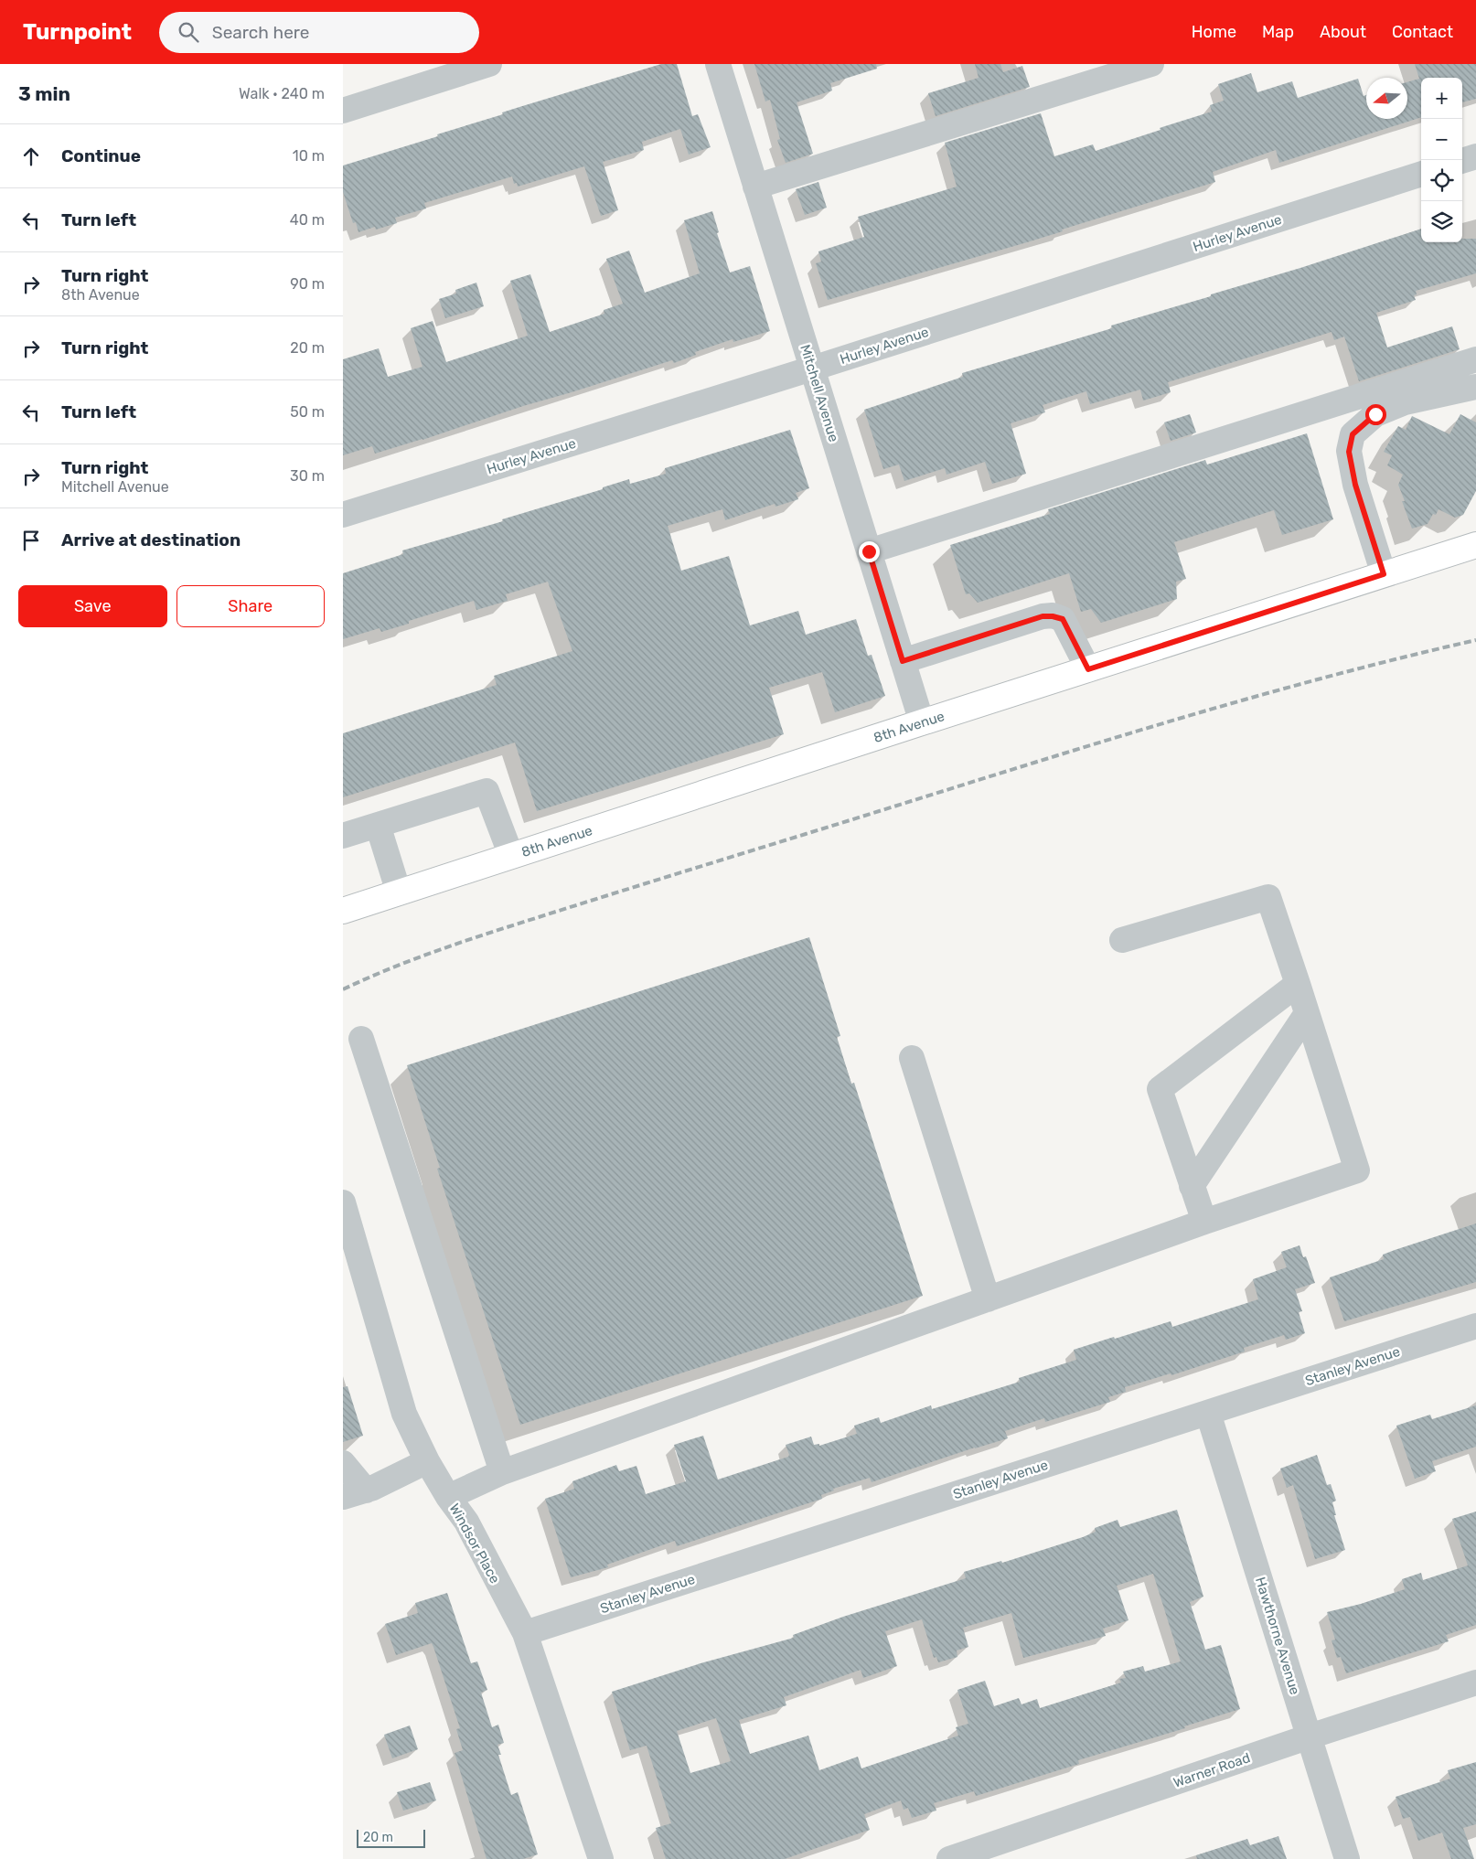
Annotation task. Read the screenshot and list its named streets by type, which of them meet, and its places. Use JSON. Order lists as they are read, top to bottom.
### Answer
{
  "streets": {
    "main road": ["8th Avenue"],
    "street": [
      "Hurley Avenue",
      "Mitchell Avenue",
      "Stanley Avenue",
      "Windsor Place",
      "Hawthorne Avenue",
      "Warner Road"
    ]
  },
  "crossings": [
    ["Hurley Avenue", "Mitchell Avenue"],
    ["Mitchell Avenue", "8th Avenue"],
    ["Stanley Avenue", "Windsor Place"],
    ["Stanley Avenue", "Hawthorne Avenue"],
    ["Hawthorne Avenue", "Warner Road"]
  ],
  "scale_bar": "20 m",
  "north": "left",
  "page": {
    "header": "Turnpoint",
    "search": "Search here",
    "nav": [
      "Home",
      "Map",
      "About",
      "Contact"
    ],
    "heading": ["3 min", "Walk · 240 m"],
    "map_buttons": ["+", "−"],
    "list": [
      ["Continue", "10 m"],
      ["Turn left", "40 m"],
      ["Turn right", "8th Avenue", "90 m"],
      ["Turn right", "20 m"],
      ["Turn left", "50 m"],
      ["Turn right", "Mitchell Avenue", "30 m"],
      "Arrive at destination"
    ],
    "buttons": ["Save", "Share"],
    "scale": "20 m"
  }
}
